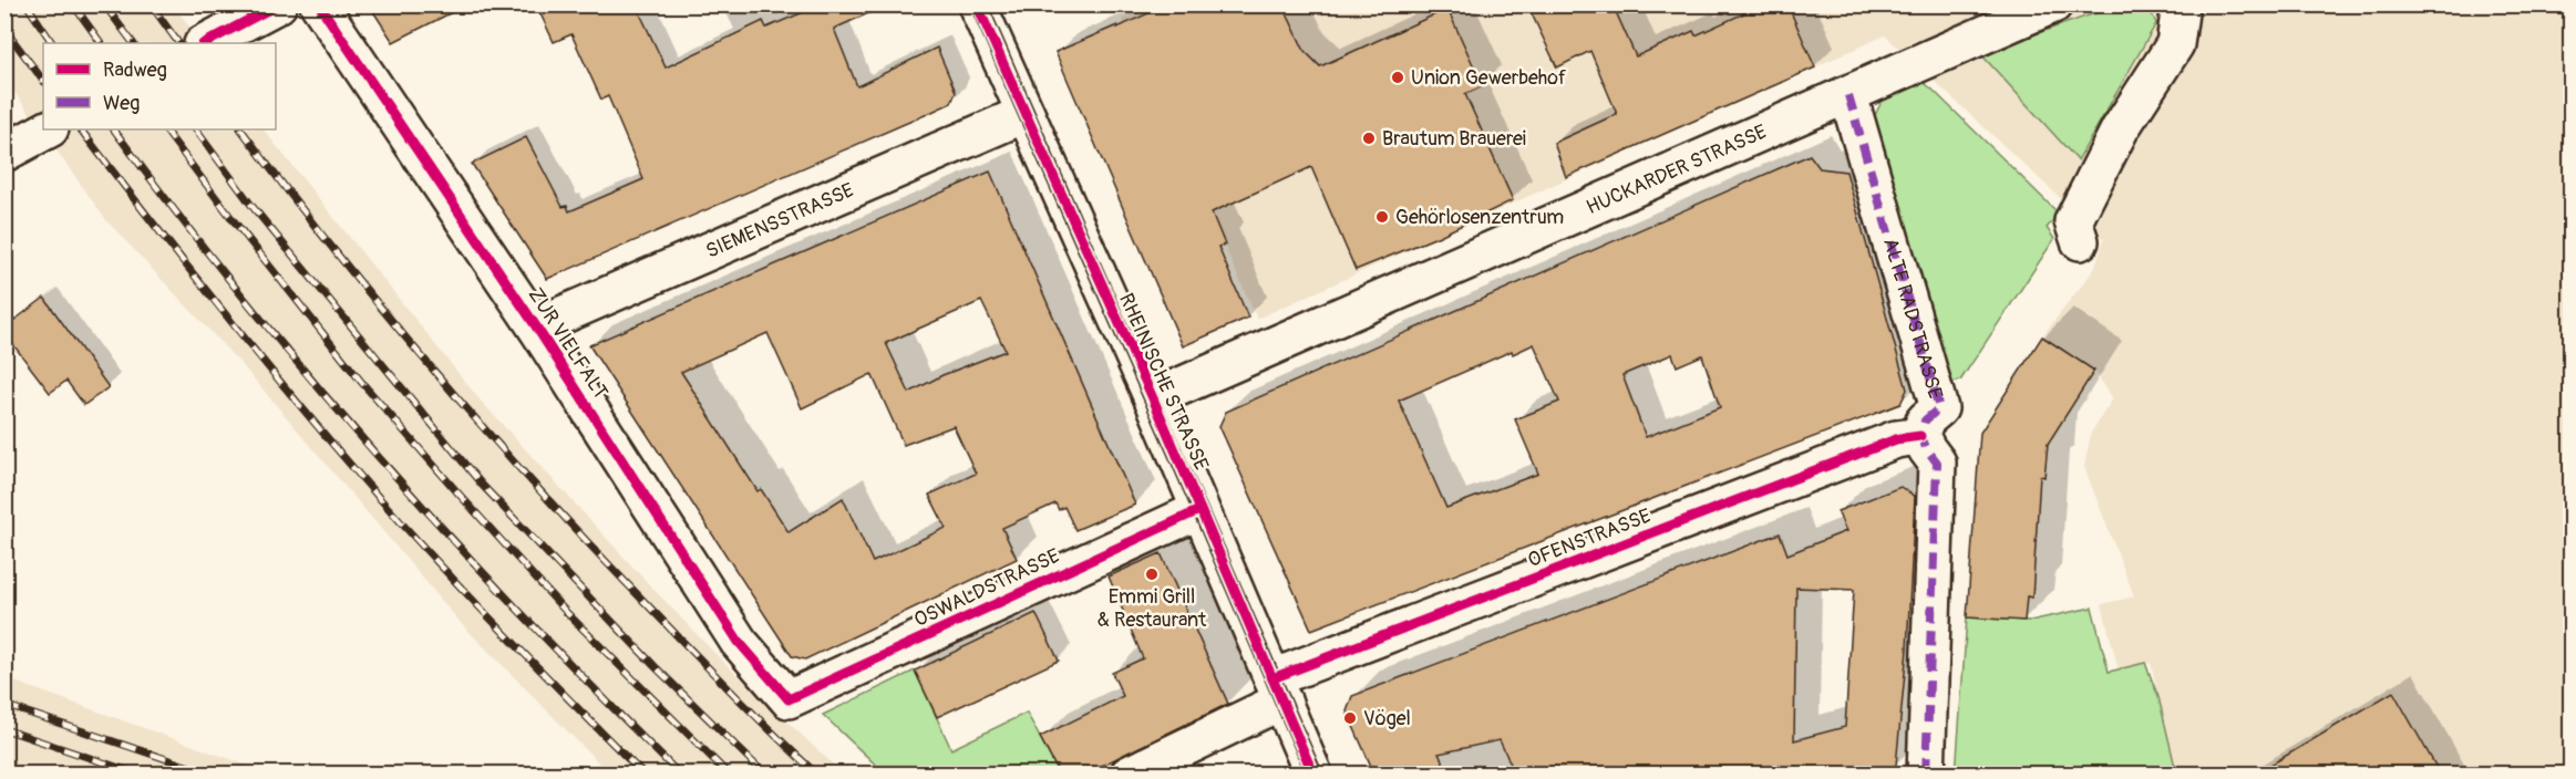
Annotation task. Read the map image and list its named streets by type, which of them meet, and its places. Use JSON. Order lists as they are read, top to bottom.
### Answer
{
  "streets": {
    "street": [
      "HUCKARDER STRASSE",
      "SIEMENSSTRASSE",
      "ALTE RADSTRASSE",
      "ZUR VIELFALT",
      "RHEINISCHE STRASSE",
      "OFENSTRASSE",
      "OSWALDSTRASSE"
    ]
  },
  "crossings": [
    ["HUCKARDER STRASSE", "ALTE RADSTRASSE"],
    ["HUCKARDER STRASSE", "RHEINISCHE STRASSE"],
    ["SIEMENSSTRASSE", "ZUR VIELFALT"],
    ["SIEMENSSTRASSE", "RHEINISCHE STRASSE"],
    ["ALTE RADSTRASSE", "OFENSTRASSE"],
    ["ZUR VIELFALT", "OSWALDSTRASSE"],
    ["RHEINISCHE STRASSE", "OFENSTRASSE"],
    ["RHEINISCHE STRASSE", "OSWALDSTRASSE"]
  ],
  "places": [
    "Union Gewerbehof",
    "Brautum Brauerei",
    "Gehörlosenzentrum",
    "Emmi Grill & Restaurant",
    "Vögel"
  ],
  "legend": ["Radweg", "Weg"]
}
